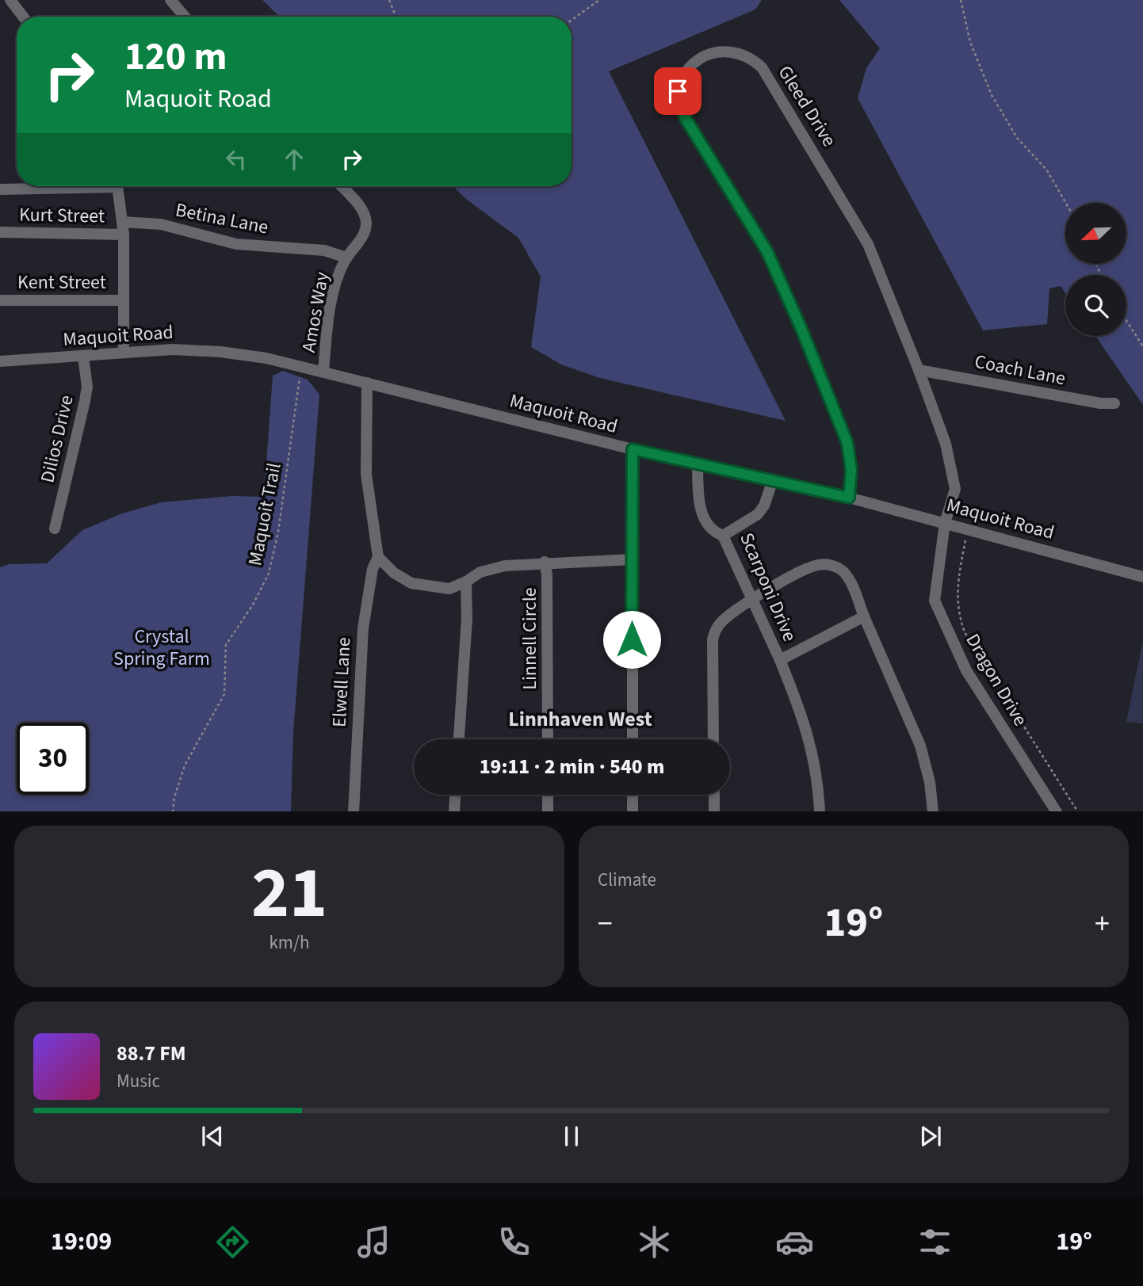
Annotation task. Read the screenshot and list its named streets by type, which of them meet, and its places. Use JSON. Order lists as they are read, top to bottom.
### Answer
{
  "streets": {
    "street": [
      "Gleed Drive",
      "Kurt Street",
      "Betina Lane",
      "Kent Street",
      "Amos Way",
      "Maquoit Road",
      "Coach Lane",
      "Dilios Drive",
      "Scarponi Drive",
      "Linnell Circle",
      "Dragon Drive",
      "Elwell Lane"
    ],
    "path": ["Maquoit Trail"]
  },
  "crossings": [
    ["Gleed Drive", "Maquoit Road"],
    ["Gleed Drive", "Coach Lane"],
    ["Gleed Drive", "Dragon Drive"],
    ["Betina Lane", "Amos Way"],
    ["Amos Way", "Maquoit Road"],
    ["Maquoit Road", "Dilios Drive"],
    ["Maquoit Road", "Maquoit Trail"],
    ["Maquoit Road", "Scarponi Drive"],
    ["Maquoit Road", "Dragon Drive"]
  ],
  "districts": ["Linnhaven West"],
  "parks": ["Crystal Spring Farm"],
  "north": "bottom left",
  "page": {
    "turn": ["120 m", "Maquoit Road"],
    "limit": "30",
    "trip": "19:11 · 2 min · 540 m",
    "tile": [
      ["21", "km/h"],
      "Climate"
    ],
    "heat": ["−", "19°", "+"],
    "song": ["88.7 FM", "Music"],
    "tabs": ["19:09", "19°"]
  }
}
